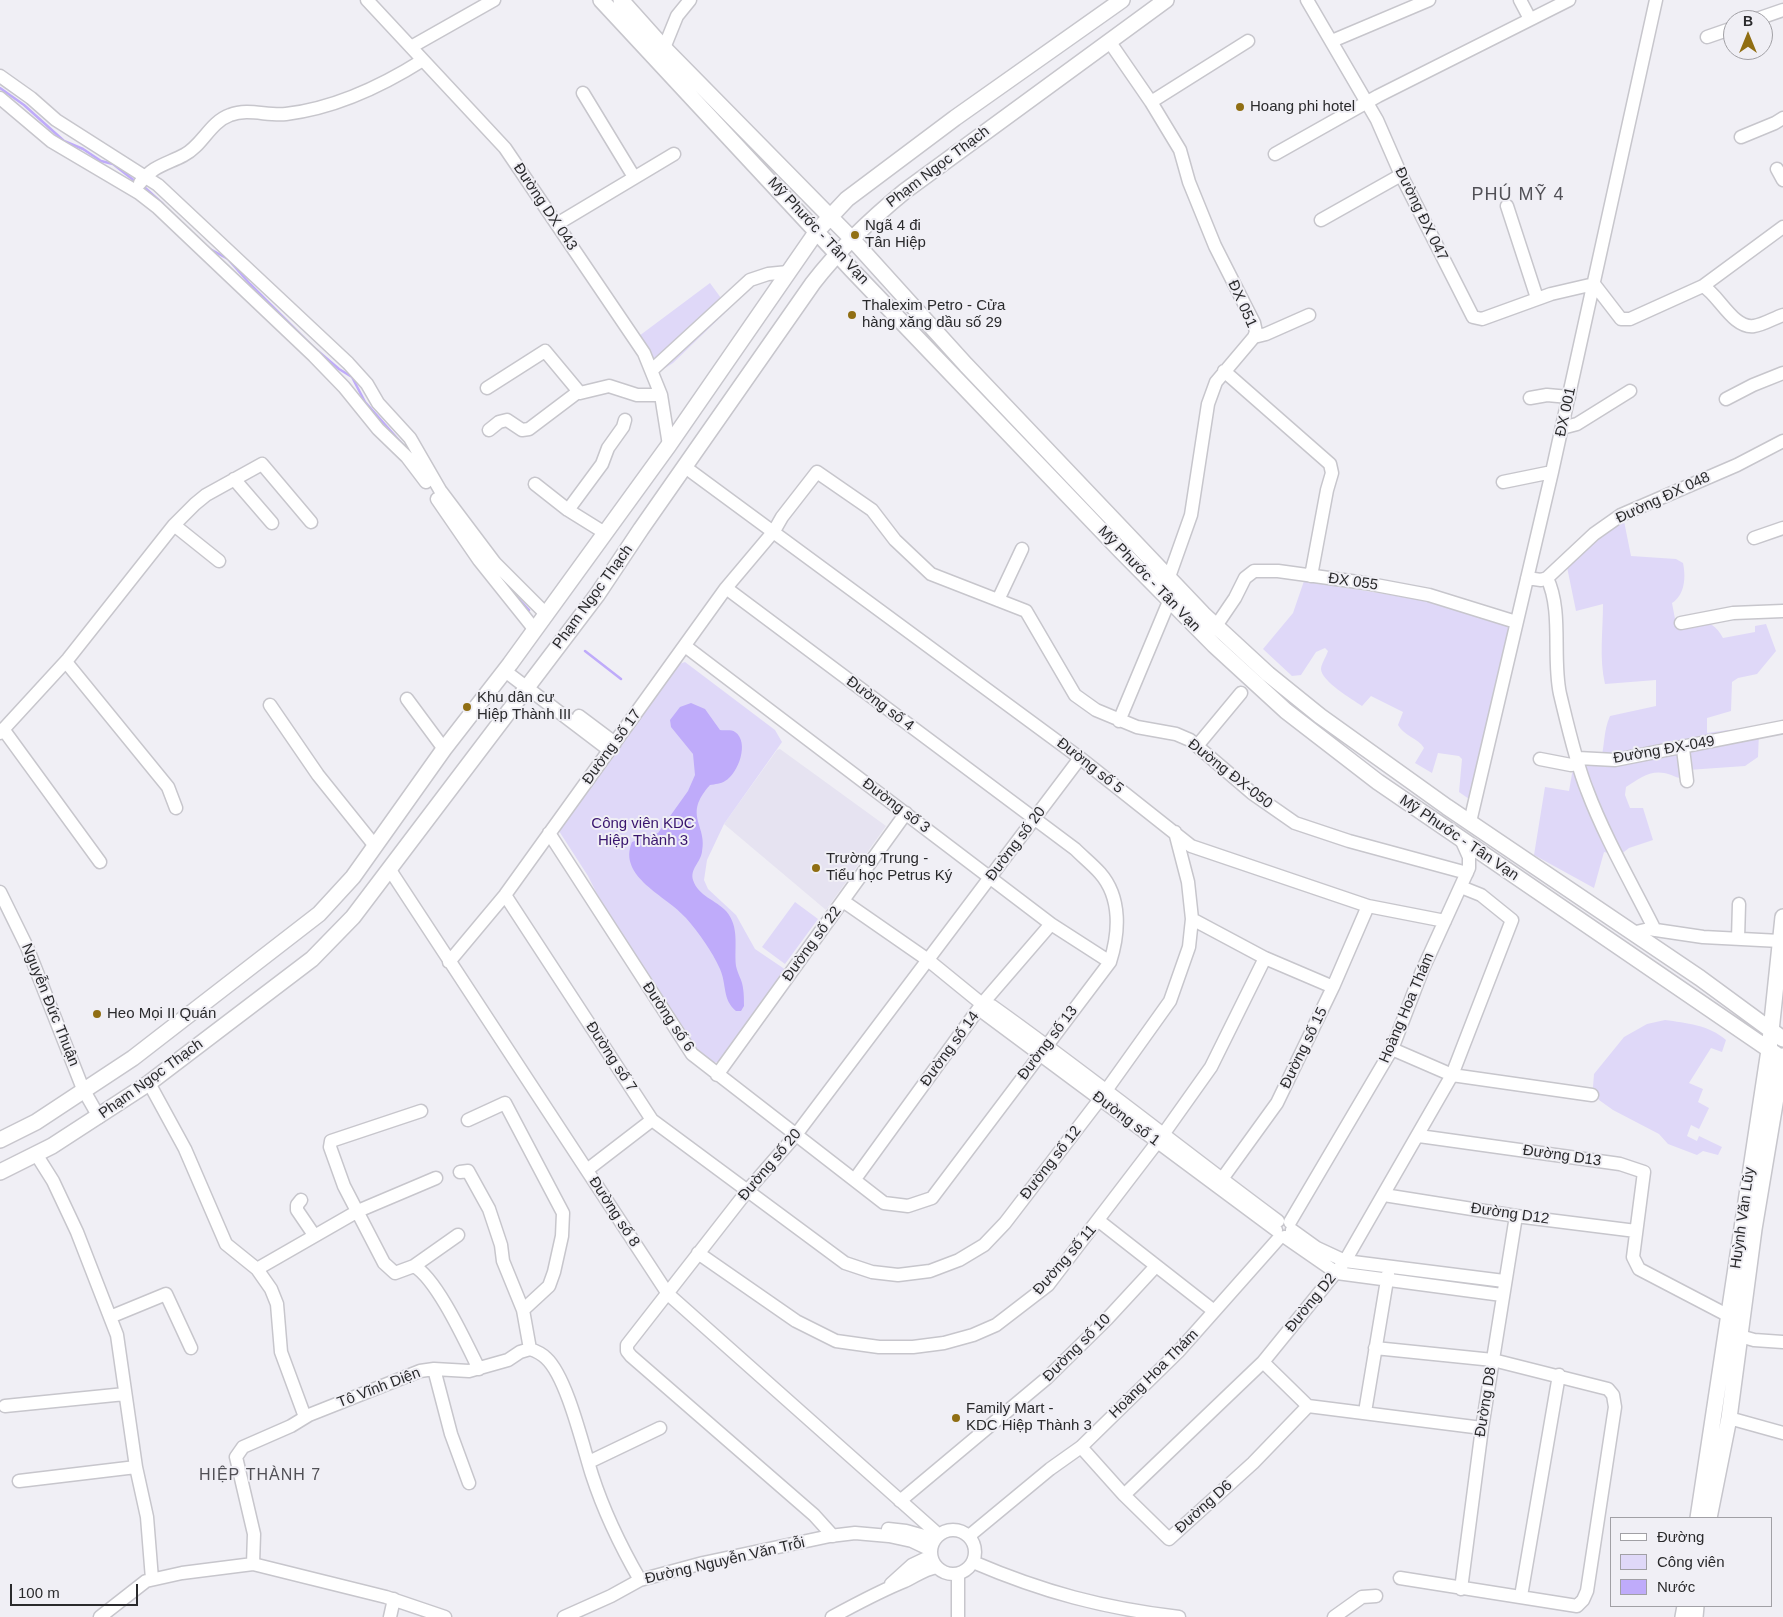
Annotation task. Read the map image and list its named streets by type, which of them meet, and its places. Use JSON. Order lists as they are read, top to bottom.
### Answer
{
  "streets": {
    "main road": ["Phạm Ngọc Thạch", "Mỹ Phước - Tân Vạn", "Huỳnh Văn Lũy"],
    "street": [
      "Đường DX 043",
      "Đường ĐX 047",
      "ĐX 051",
      "ĐX 001",
      "Đường ĐX 048",
      "ĐX 055",
      "Đường số 4",
      "Đường số 17",
      "Đường ĐX-049",
      "Đường số 5",
      "Đường ĐX-050",
      "Đường số 3",
      "Đường số 20",
      "Đường số 22",
      "Nguyễn Đức Thuận",
      "Hoàng Hoa Thám",
      "Đường số 6",
      "Đường số 13",
      "Đường số 15",
      "Đường số 14",
      "Đường số 7",
      "Đường số 1",
      "Đường D13",
      "Đường số 12",
      "Đường số 8",
      "Đường D12",
      "Đường số 11",
      "Đường D2",
      "Đường số 10",
      "Tô Vĩnh Diện",
      "Đường D8",
      "Đường D6",
      "Đường Nguyễn Văn Trỗi"
    ]
  },
  "crossings": [
    ["Phạm Ngọc Thạch", "Đường DX 043"],
    ["Phạm Ngọc Thạch", "Mỹ Phước - Tân Vạn"],
    ["Phạm Ngọc Thạch", "ĐX 051"],
    ["Phạm Ngọc Thạch", "Đường số 5"],
    ["Phạm Ngọc Thạch", "Nguyễn Đức Thuận"],
    ["Phạm Ngọc Thạch", "Đường số 8"],
    ["Đường ĐX 047", "ĐX 001"],
    ["Mỹ Phước - Tân Vạn", "ĐX 051"],
    ["Mỹ Phước - Tân Vạn", "ĐX 001"],
    ["Mỹ Phước - Tân Vạn", "ĐX 055"],
    ["Mỹ Phước - Tân Vạn", "Huỳnh Văn Lũy"],
    ["ĐX 001", "ĐX 055"],
    ["Đường số 4", "Đường số 17"],
    ["Đường số 4", "Đường số 20"],
    ["Đường số 4", "Đường số 13"],
    ["Đường số 17", "Đường số 5"],
    ["Đường số 17", "Đường ĐX-050"],
    ["Đường số 17", "Đường số 3"],
    ["Đường số 17", "Đường số 6"],
    ["Đường số 17", "Đường số 7"],
    ["Đường số 17", "Đường số 8"],
    ["Đường số 5", "Đường số 20"],
    ["Đường số 5", "Hoàng Hoa Thám"],
    ["Đường số 5", "Đường số 15"],
    ["Đường số 5", "Đường số 12"],
    ["Đường ĐX-050", "Hoàng Hoa Thám"],
    ["Đường số 3", "Đường số 20"],
    ["Đường số 3", "Đường số 22"],
    ["Đường số 3", "Đường số 13"],
    ["Đường số 3", "Đường số 14"],
    ["Đường số 20", "Đường số 6"],
    ["Đường số 20", "Đường số 13"],
    ["Đường số 20", "Đường số 7"],
    ["Đường số 20", "Đường số 1"],
    ["Đường số 20", "Đường số 12"],
    ["Đường số 20", "Đường số 8"],
    ["Đường số 20", "Đường số 11"],
    ["Đường số 20", "Đường Nguyễn Văn Trỗi"],
    ["Đường số 22", "Đường số 6"],
    ["Đường số 22", "Đường số 1"],
    ["Hoàng Hoa Thám", "Đường số 1"],
    ["Hoàng Hoa Thám", "Đường số 8"],
    ["Hoàng Hoa Thám", "Đường D2"],
    ["Hoàng Hoa Thám", "Đường D6"],
    ["Hoàng Hoa Thám", "Đường Nguyễn Văn Trỗi"],
    ["Đường số 6", "Đường số 13"],
    ["Đường số 6", "Đường số 14"],
    ["Đường số 13", "Đường số 14"],
    ["Đường số 13", "Đường số 1"],
    ["Đường số 15", "Đường số 1"],
    ["Đường số 14", "Đường số 1"],
    ["Đường số 7", "Đường số 12"],
    ["Đường số 1", "Đường số 12"],
    ["Đường số 1", "Đường số 11"],
    ["Đường D13", "Đường D12"],
    ["Đường D13", "Đường D2"],
    ["Đường số 8", "Đường số 10"],
    ["Đường số 8", "Đường Nguyễn Văn Trỗi"],
    ["Đường D12", "Đường D2"],
    ["Đường D12", "Đường D8"],
    ["Đường D2", "Đường D6"]
  ],
  "districts": ["PHÚ MỸ 4", "HIỆP THÀNH 7"],
  "parks": ["Công viên KDC Hiệp Thành 3"],
  "places": [
    "Hoang phi hotel",
    "Ngã 4 đi Tân Hiệp",
    "Thalexim Petro - Cửa hàng xăng dầu số 29",
    "Khu dân cư Hiệp Thành III",
    "Trường Trung - Tiểu học Petrus Ký",
    "Heo Mọi II Quán",
    "Family Mart - KDC Hiệp Thành 3"
  ],
  "legend": ["Đường", "Công viên", "Nước"],
  "scale_bar": "100 m",
  "north": "top"
}
